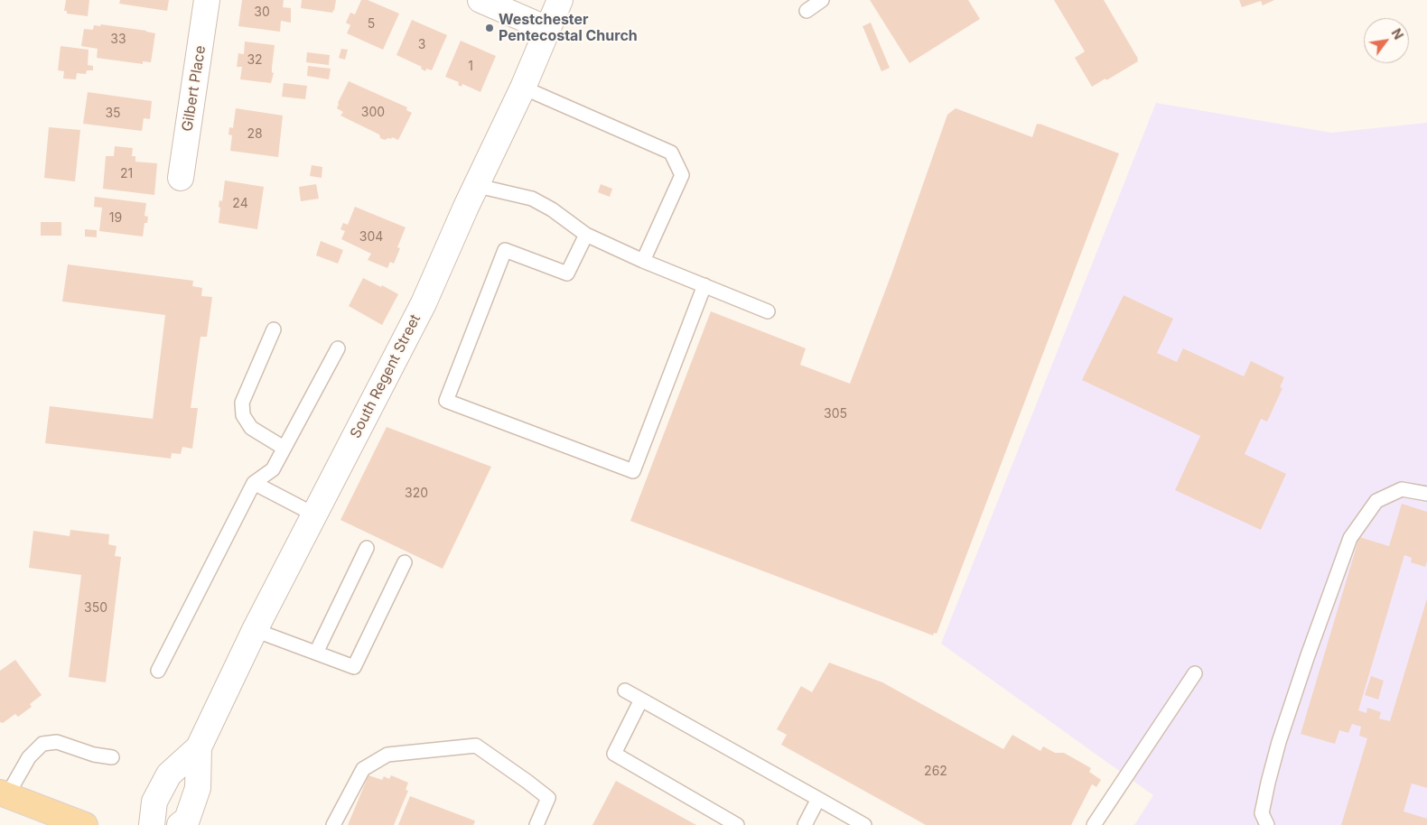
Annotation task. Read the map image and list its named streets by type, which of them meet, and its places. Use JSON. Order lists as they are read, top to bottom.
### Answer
{
  "streets": {
    "street": ["Gilbert Place", "South Regent Street"]
  },
  "places": ["Westchester Pentecostal Church"],
  "house_numbers": [
    "30",
    "5",
    "33",
    "3",
    "32",
    "1",
    "300",
    "35",
    "28",
    "21",
    "24",
    "19",
    "304",
    "305",
    "320",
    "350",
    "262"
  ],
  "north": "top right"
}
